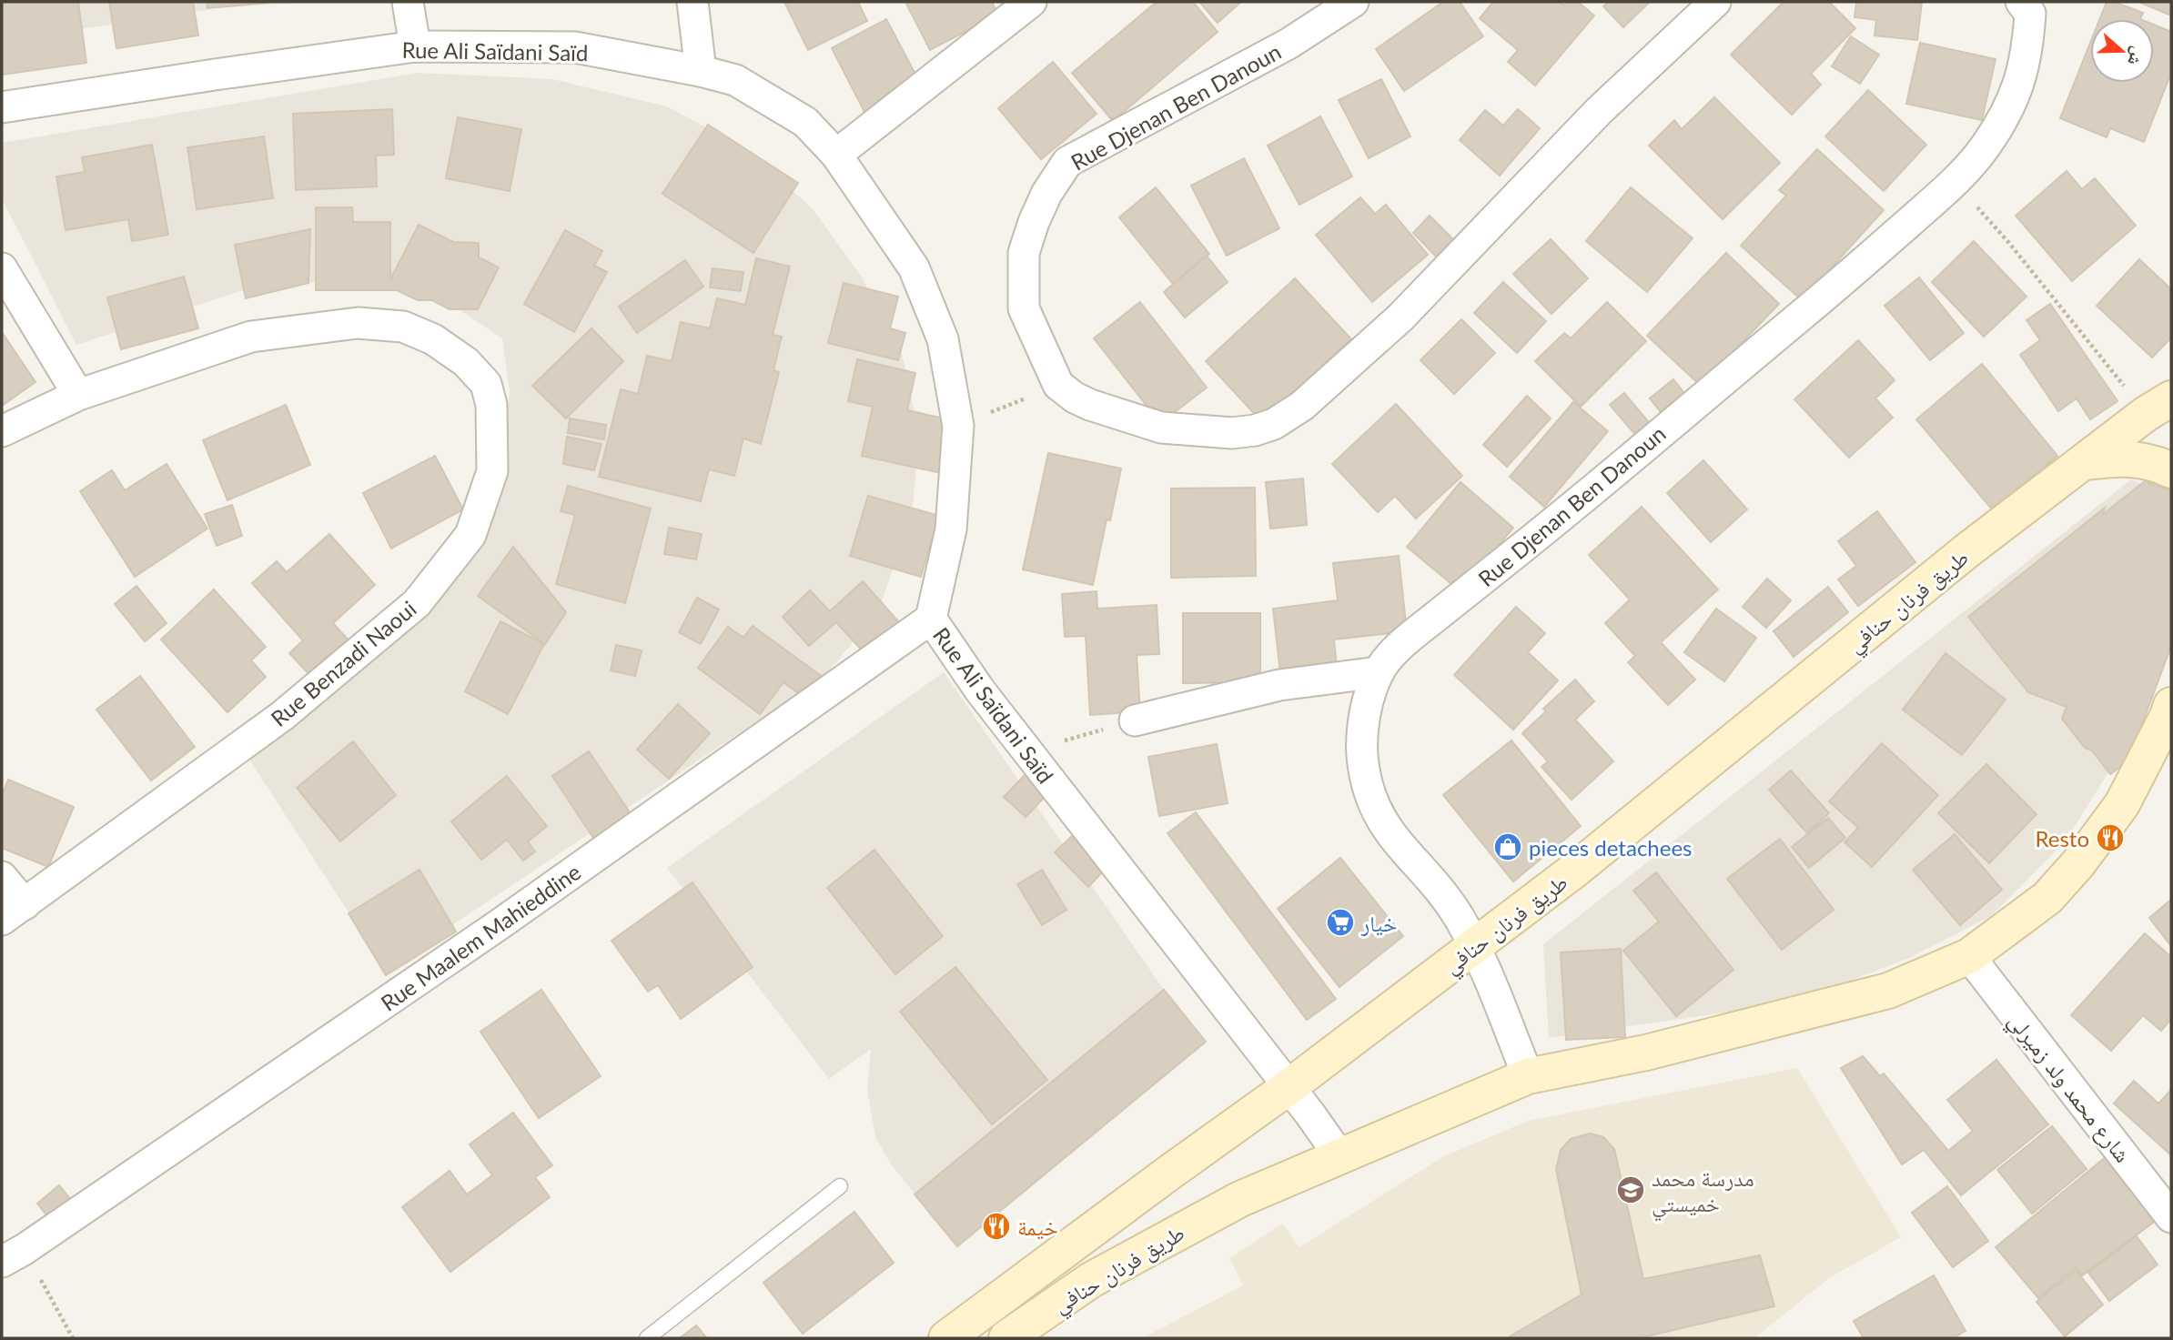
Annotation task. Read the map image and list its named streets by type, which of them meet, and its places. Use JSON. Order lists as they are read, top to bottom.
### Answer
{
  "streets": {
    "main road": ["طريق فرنان حنافي"],
    "street": [
      "Rue Ali Saïdani Saïd",
      "Rue Djenan Ben Danoun",
      "Rue Benzadi Naoui",
      "Rue Maalem Mahieddine",
      "شارع محمد ولد زميرلي"
    ]
  },
  "crossings": [
    ["Rue Ali Saïdani Saïd", "طريق فرنان حنافي"],
    ["Rue Ali Saïdani Saïd", "Rue Maalem Mahieddine"],
    ["Rue Djenan Ben Danoun", "طريق فرنان حنافي"],
    ["طريق فرنان حنافي", "شارع محمد ولد زميرلي"]
  ],
  "places": {
    "restaurant": ["Resto", "خيمة"],
    "shop": ["pieces detachees"],
    "supermarket": ["خيار"],
    "school or university": ["مدرسة محمد خميستي"]
  },
  "north": "right"
}
